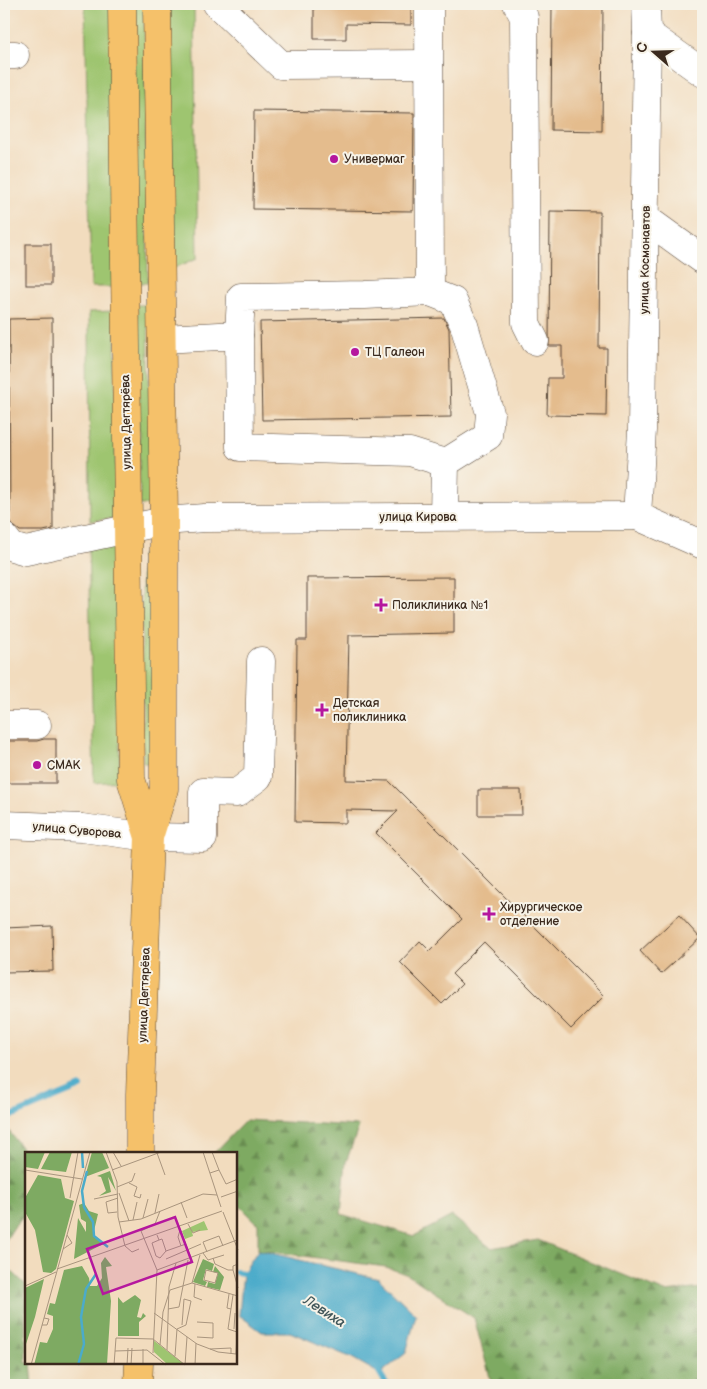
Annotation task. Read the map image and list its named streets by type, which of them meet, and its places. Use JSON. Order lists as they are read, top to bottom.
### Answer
{
  "streets": {
    "main road": ["улица Дегтярёва"],
    "street": ["улица Космонавтов", "улица Кирова", "улица Суворова"]
  },
  "crossings": [
    ["улица Космонавтов", "улица Кирова"],
    ["улица Дегтярёва", "улица Кирова"],
    ["улица Дегтярёва", "улица Суворова"]
  ],
  "water": ["Левиха"],
  "places": {
    "other": ["Универмаг", "ТЦ Галеон", "СМАК"],
    "health": ["Поликлиника №1", "Детская поликлиника", "Хирургическое отделение"]
  },
  "north": "left"
}
